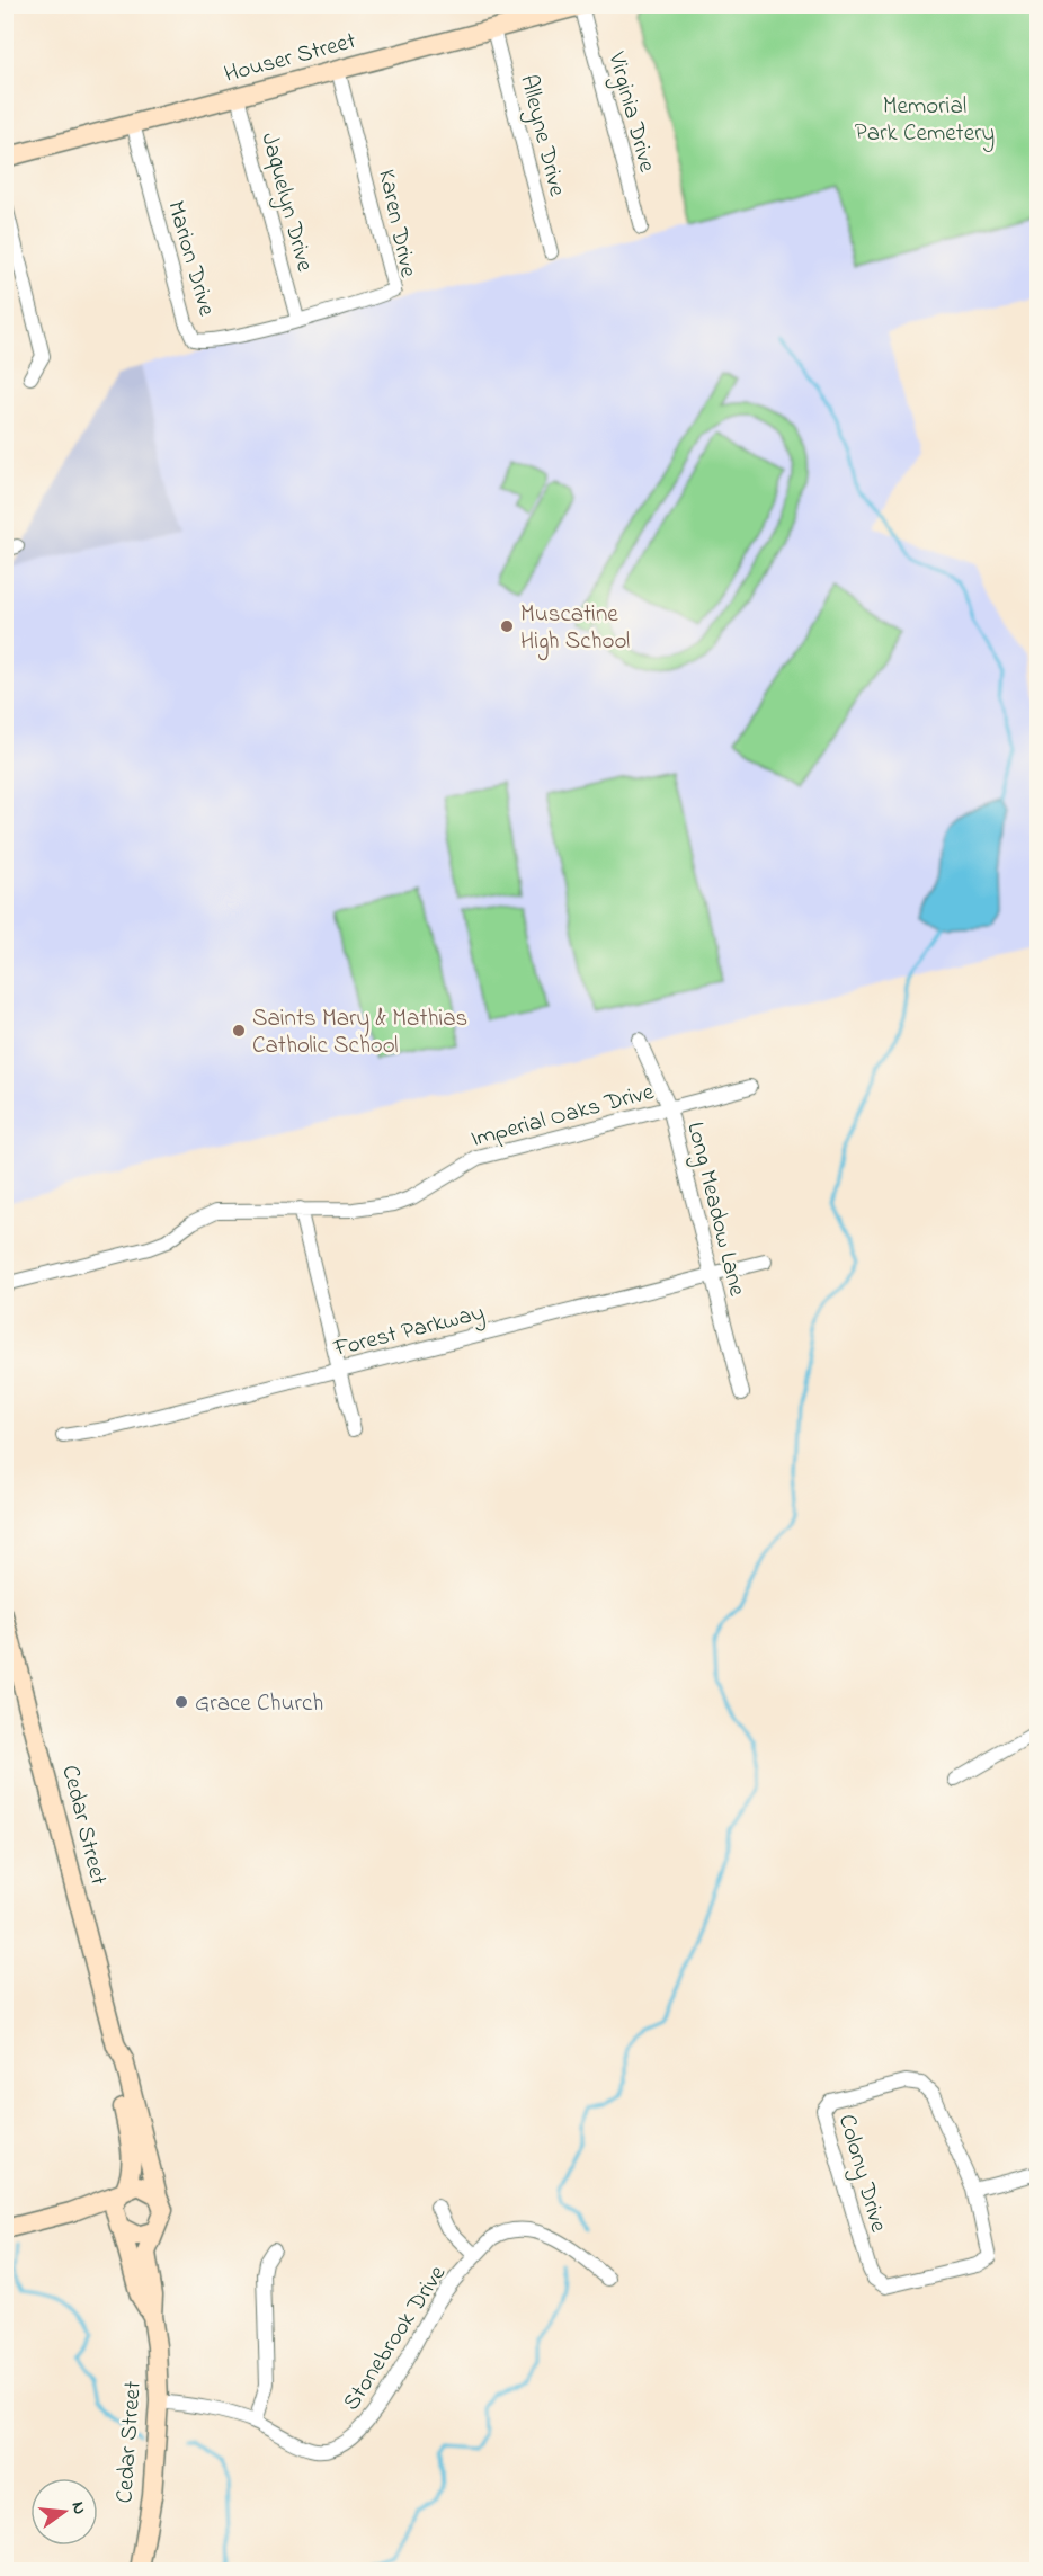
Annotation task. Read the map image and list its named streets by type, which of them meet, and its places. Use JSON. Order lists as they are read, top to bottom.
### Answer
{
  "streets": {
    "main road": ["Houser Street", "Cedar Street"],
    "street": [
      "Virginia Drive",
      "Alleyne Drive",
      "Jaquelyn Drive",
      "Karen Drive",
      "Marion Drive",
      "Imperial Oaks Drive",
      "Long Meadow Lane",
      "Forest Parkway",
      "Colony Drive",
      "Stonebrook Drive"
    ]
  },
  "crossings": [
    ["Houser Street", "Virginia Drive"],
    ["Houser Street", "Alleyne Drive"],
    ["Houser Street", "Jaquelyn Drive"],
    ["Houser Street", "Karen Drive"],
    ["Houser Street", "Marion Drive"],
    ["Jaquelyn Drive", "Karen Drive"],
    ["Jaquelyn Drive", "Marion Drive"],
    ["Karen Drive", "Marion Drive"],
    ["Imperial Oaks Drive", "Long Meadow Lane"],
    ["Long Meadow Lane", "Forest Parkway"],
    ["Cedar Street", "Stonebrook Drive"]
  ],
  "parks": ["Memorial Park Cemetery"],
  "places": ["Muscatine High School", "Saints Mary & Mathias Catholic School", "Grace Church"],
  "north": "right"
}
